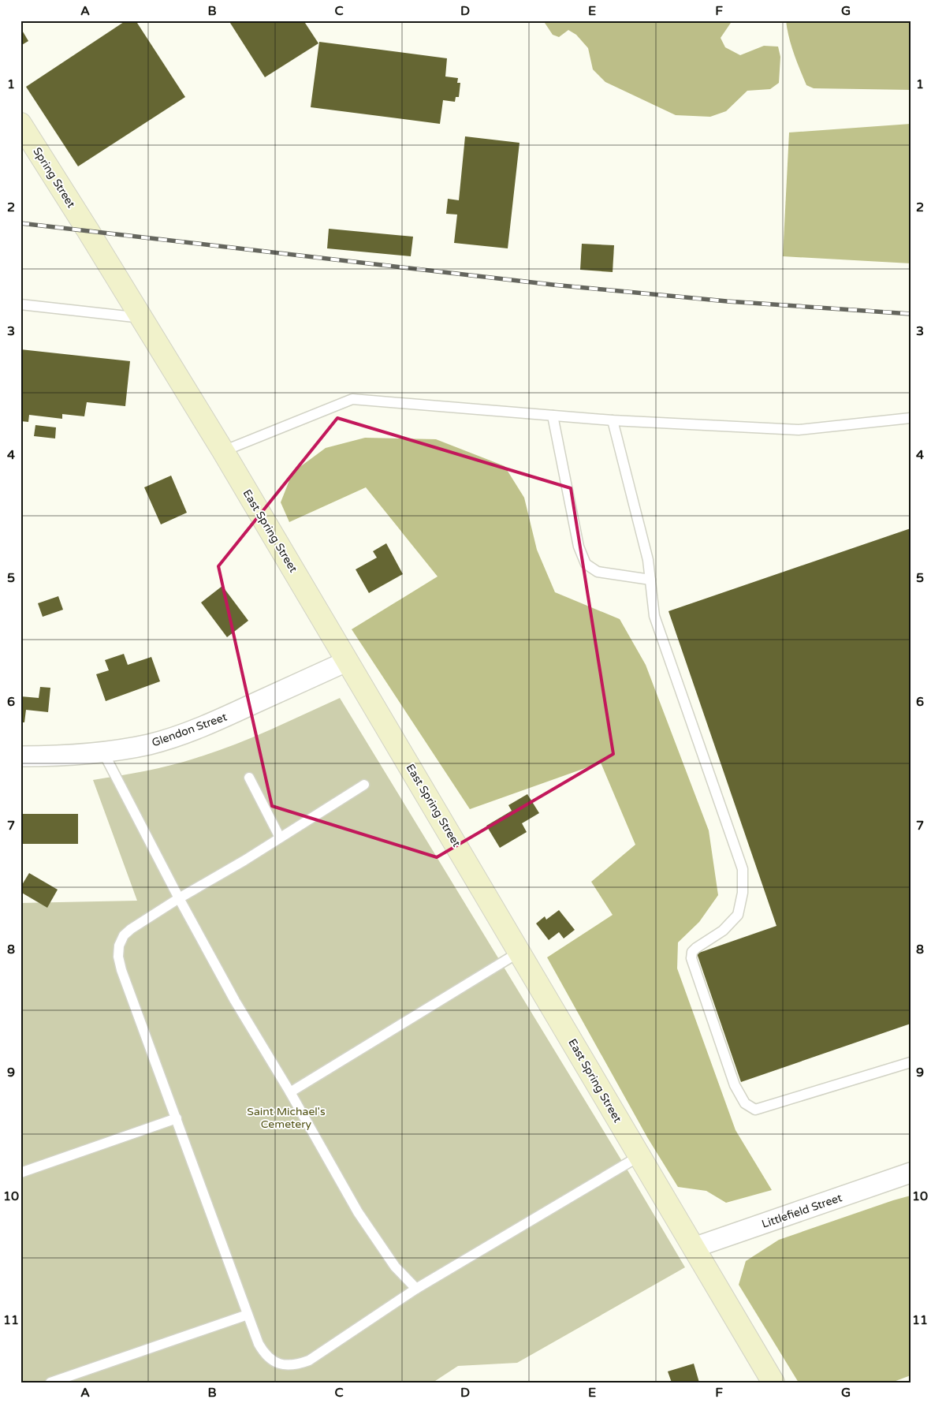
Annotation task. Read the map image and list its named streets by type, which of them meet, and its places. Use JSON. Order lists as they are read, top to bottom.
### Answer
{
  "streets": {
    "main road": ["Spring Street", "East Spring Street"],
    "street": ["Glendon Street", "Littlefield Street"]
  },
  "crossings": [
    ["Spring Street", "East Spring Street"],
    ["East Spring Street", "Glendon Street"],
    ["East Spring Street", "Littlefield Street"]
  ],
  "parks": ["Saint Michael's Cemetery"],
  "grid": {
    "columns": [
      "A",
      "B",
      "C",
      "D",
      "E",
      "F",
      "G"
    ],
    "rows": [
      "1",
      "2",
      "3",
      "4",
      "5",
      "6",
      "7",
      "8",
      "9",
      "10",
      "11"
    ]
  }
}
